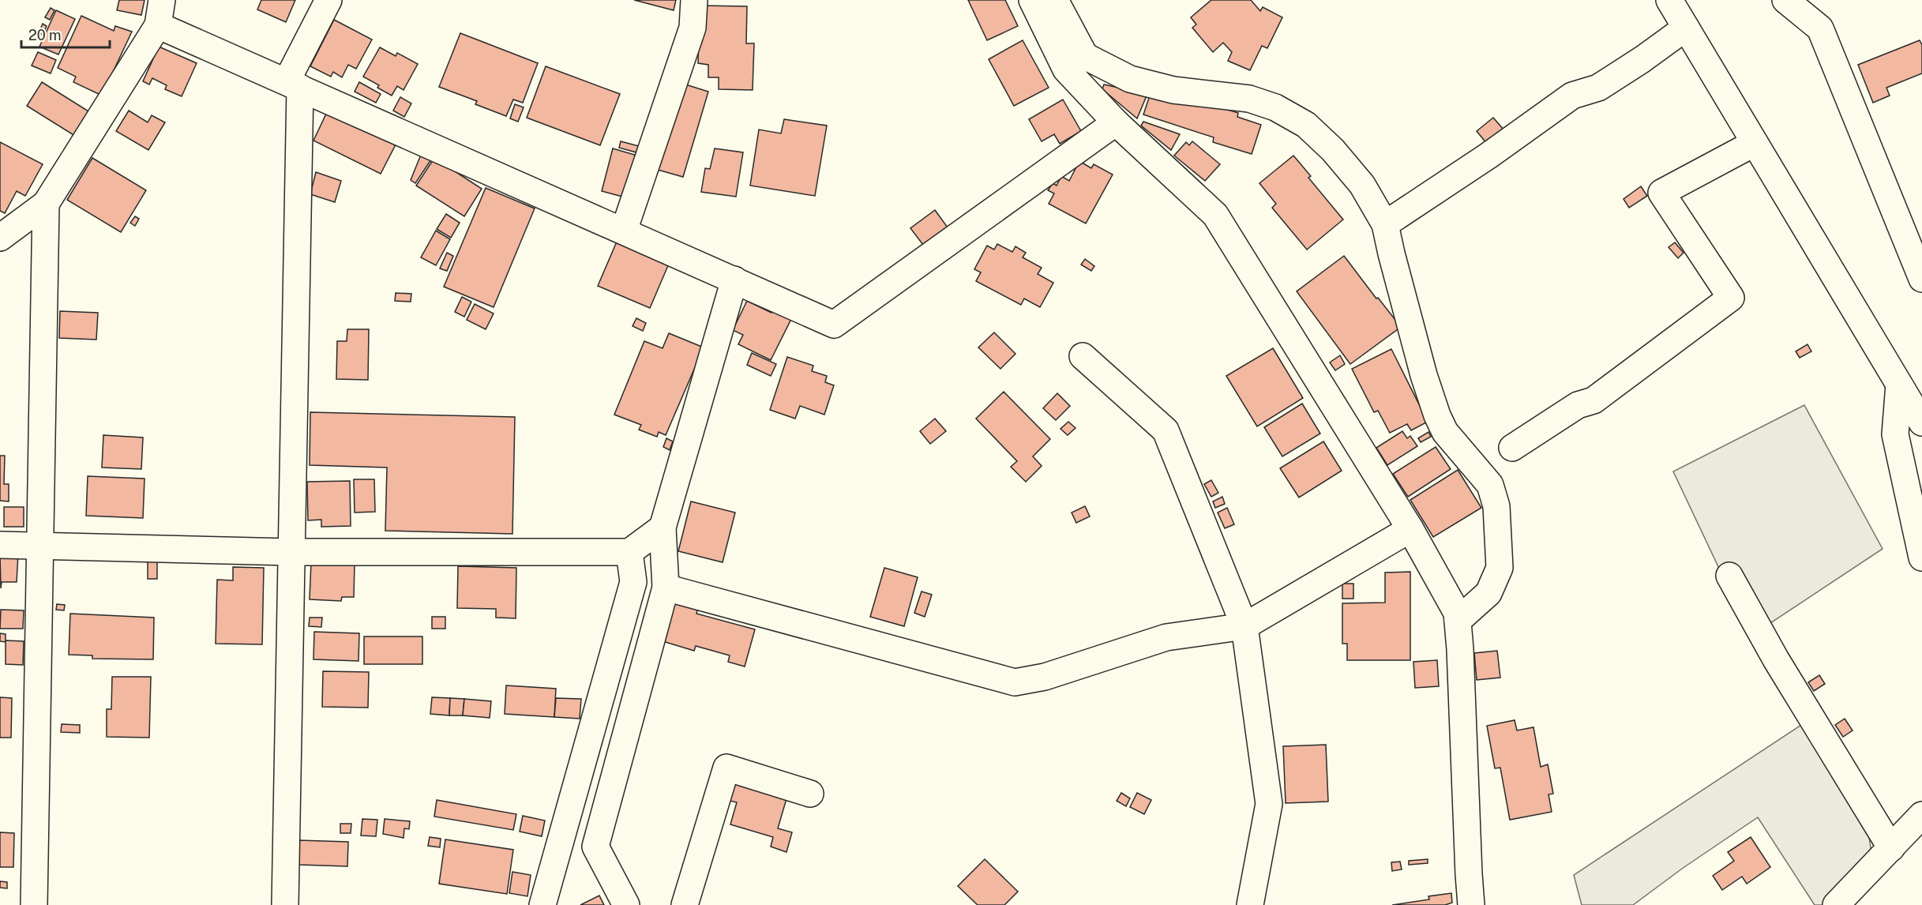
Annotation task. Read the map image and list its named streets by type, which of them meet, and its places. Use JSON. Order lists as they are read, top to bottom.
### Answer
{
  "scale_bar": "20 m"
}
